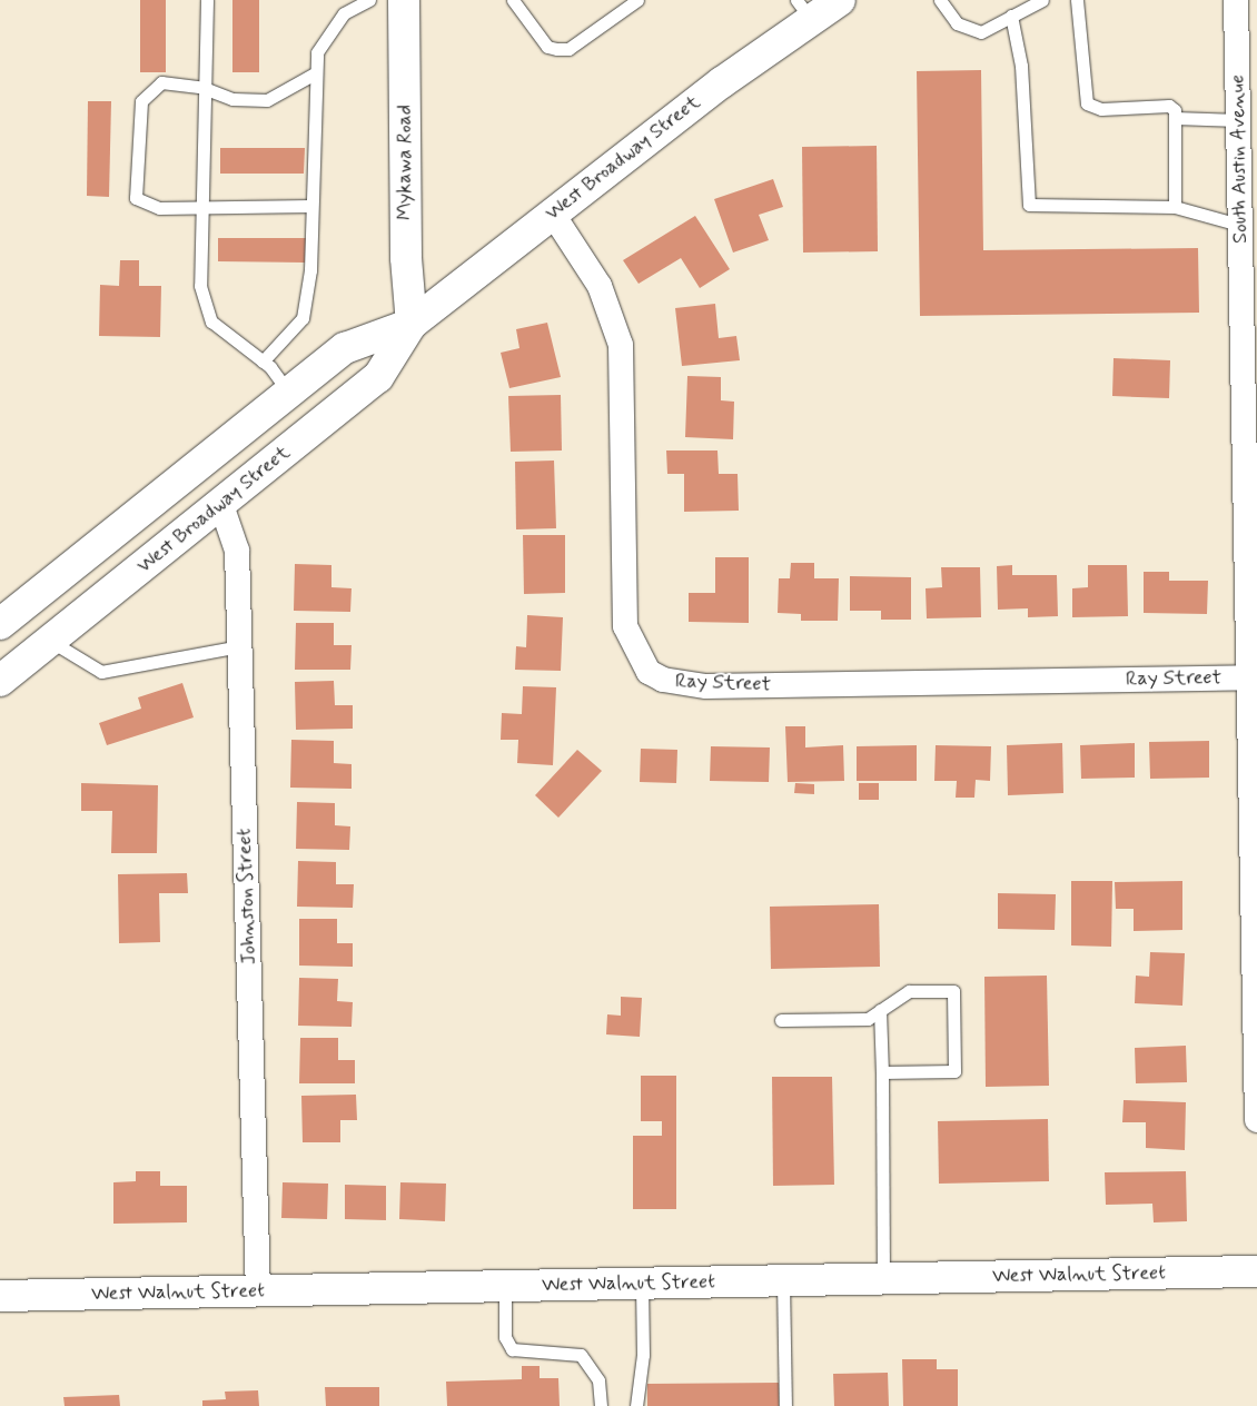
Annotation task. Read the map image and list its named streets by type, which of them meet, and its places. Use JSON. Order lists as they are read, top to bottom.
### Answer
{
  "streets": {
    "main road": ["West Broadway Street", "Mykawa Road", "West Walnut Street"],
    "street": ["South Austin Avenue", "Ray Street", "Johnston Street"]
  },
  "crossings": [
    ["West Broadway Street", "Mykawa Road"],
    ["West Broadway Street", "Ray Street"],
    ["West Broadway Street", "Johnston Street"],
    ["South Austin Avenue", "Ray Street"],
    ["Johnston Street", "West Walnut Street"]
  ]
}
